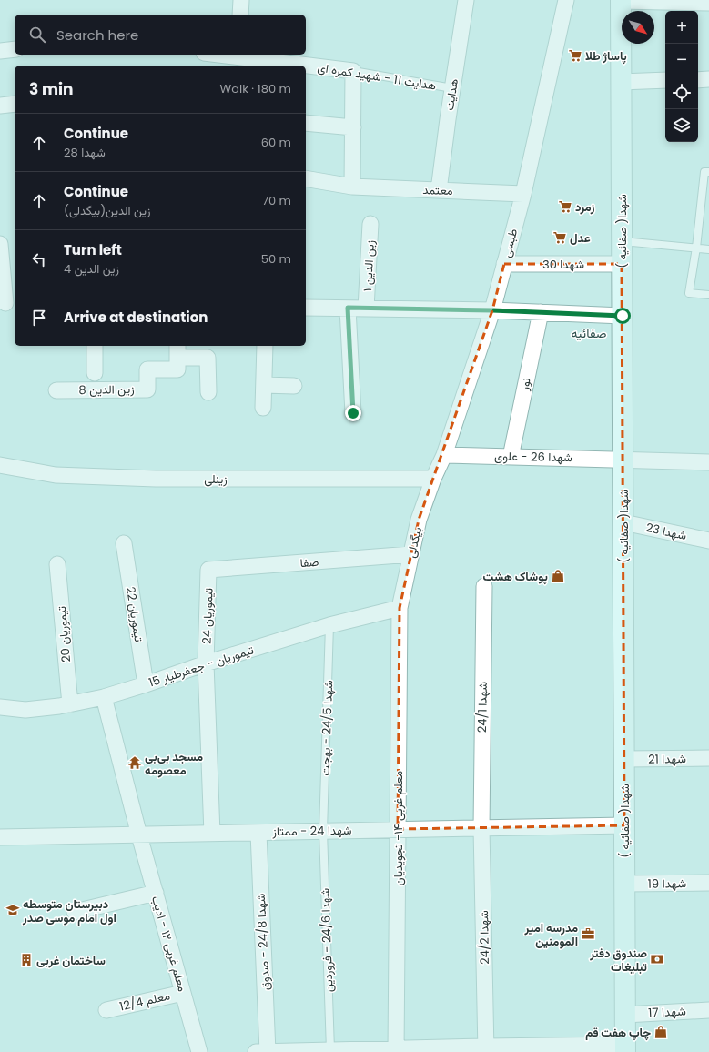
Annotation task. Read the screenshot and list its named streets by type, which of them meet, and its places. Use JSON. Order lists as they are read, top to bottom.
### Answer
{
  "streets": {
    "main road": ["شهدا( صفائیه )"],
    "street": [
      "هدایت 11 - شهید کمره ای",
      "هدایت",
      "معتمد",
      "طبسی",
      "شهدا 30",
      "زین الدین ۱",
      "نور",
      "زین الدین 8",
      "شهدا 26 - علوی",
      "زینلی",
      "شهدا 23",
      "بیگدلی",
      "صفا",
      "تیموریان 22",
      "تیموریان 24",
      "تیموریان 20",
      "تیموریان - جعفرطیار 15",
      "شهدا 24/1",
      "شهدا 21",
      "معلم غربی ۱۴- تجویدیان",
      "شهدا 24 - ممتاز",
      "شهدا 19",
      "شهدا 24/2",
      "شهدا 24/8 - صدوق",
      "معلم غربی ۱۲ - ادیب",
      "معلم 12/4",
      "شهدا 17"
    ],
    "lane": ["شهدا 24/5 - بهجت", "شهدا 24/6 - فروردین"]
  },
  "crossings": [
    ["هدایت 11 - شهید کمره ای", "هدایت"],
    ["هدایت", "معتمد"],
    ["معتمد", "طبسی"],
    ["شهدا( صفائیه )", "شهدا 30"],
    ["شهدا( صفائیه )", "شهدا 26 - علوی"],
    ["شهدا( صفائیه )", "شهدا 23"],
    ["شهدا( صفائیه )", "شهدا 21"],
    ["شهدا( صفائیه )", "شهدا 24 - ممتاز"],
    ["شهدا( صفائیه )", "شهدا 19"],
    ["شهدا( صفائیه )", "شهدا 17"],
    ["طبسی", "شهدا 30"],
    ["طبسی", "شهدا 26 - علوی"],
    ["طبسی", "زینلی"],
    ["طبسی", "بیگدلی"],
    ["نور", "شهدا 26 - علوی"],
    ["زینلی", "بیگدلی"],
    ["بیگدلی", "صفا"],
    ["بیگدلی", "تیموریان - جعفرطیار 15"],
    ["بیگدلی", "معلم غربی ۱۴- تجویدیان"],
    ["صفا", "تیموریان 24"],
    ["تیموریان 22", "تیموریان - جعفرطیار 15"],
    ["تیموریان 24", "تیموریان - جعفرطیار 15"],
    ["تیموریان 24", "شهدا 24 - ممتاز"],
    ["تیموریان 20", "تیموریان - جعفرطیار 15"],
    ["تیموریان - جعفرطیار 15", "شهدا 24/5 - بهجت"],
    ["تیموریان - جعفرطیار 15", "معلم غربی ۱۴- تجویدیان"],
    ["تیموریان - جعفرطیار 15", "معلم غربی ۱۲ - ادیب"],
    ["شهدا 24/1", "شهدا 24 - ممتاز"],
    ["شهدا 24/1", "شهدا 24/2"],
    ["شهدا 24/5 - بهجت", "شهدا 24 - ممتاز"],
    ["شهدا 24/5 - بهجت", "شهدا 24/6 - فروردین"],
    ["معلم غربی ۱۴- تجویدیان", "شهدا 24 - ممتاز"],
    ["شهدا 24 - ممتاز", "شهدا 24/2"],
    ["شهدا 24 - ممتاز", "شهدا 24/6 - فروردین"],
    ["شهدا 24 - ممتاز", "شهدا 24/8 - صدوق"],
    ["شهدا 24 - ممتاز", "معلم غربی ۱۲ - ادیب"],
    ["معلم غربی ۱۲ - ادیب", "معلم 12/4"]
  ],
  "districts": ["صفائیه"],
  "places": {
    "supermarket": ["پاساژ طلا", "زمرد", "عدل"],
    "shop": ["پوشاک هشت", "چاپ هفت قم"],
    "temple": ["مسجد بی‌بی معصومه"],
    "school or university": ["دبیرستان متوسطه اول امام موسی صدر"],
    "office": ["مدرسه امیر المومنین"],
    "bank": ["صندوق دفتر تبلیغات"],
    "building": ["ساختمان غربی"]
  },
  "north": "bottom right",
  "page": {
    "map_buttons": ["+", "−"],
    "search": "Search here",
    "heading": ["3 min", "Walk · 180 m"],
    "list": [
      ["Continue", "شهدا 28", "60 m"],
      ["Continue", "زین الدین(بیگدلی)", "70 m"],
      ["Turn left", "زین الدین 4", "50 m"],
      "Arrive at destination"
    ]
  }
}
